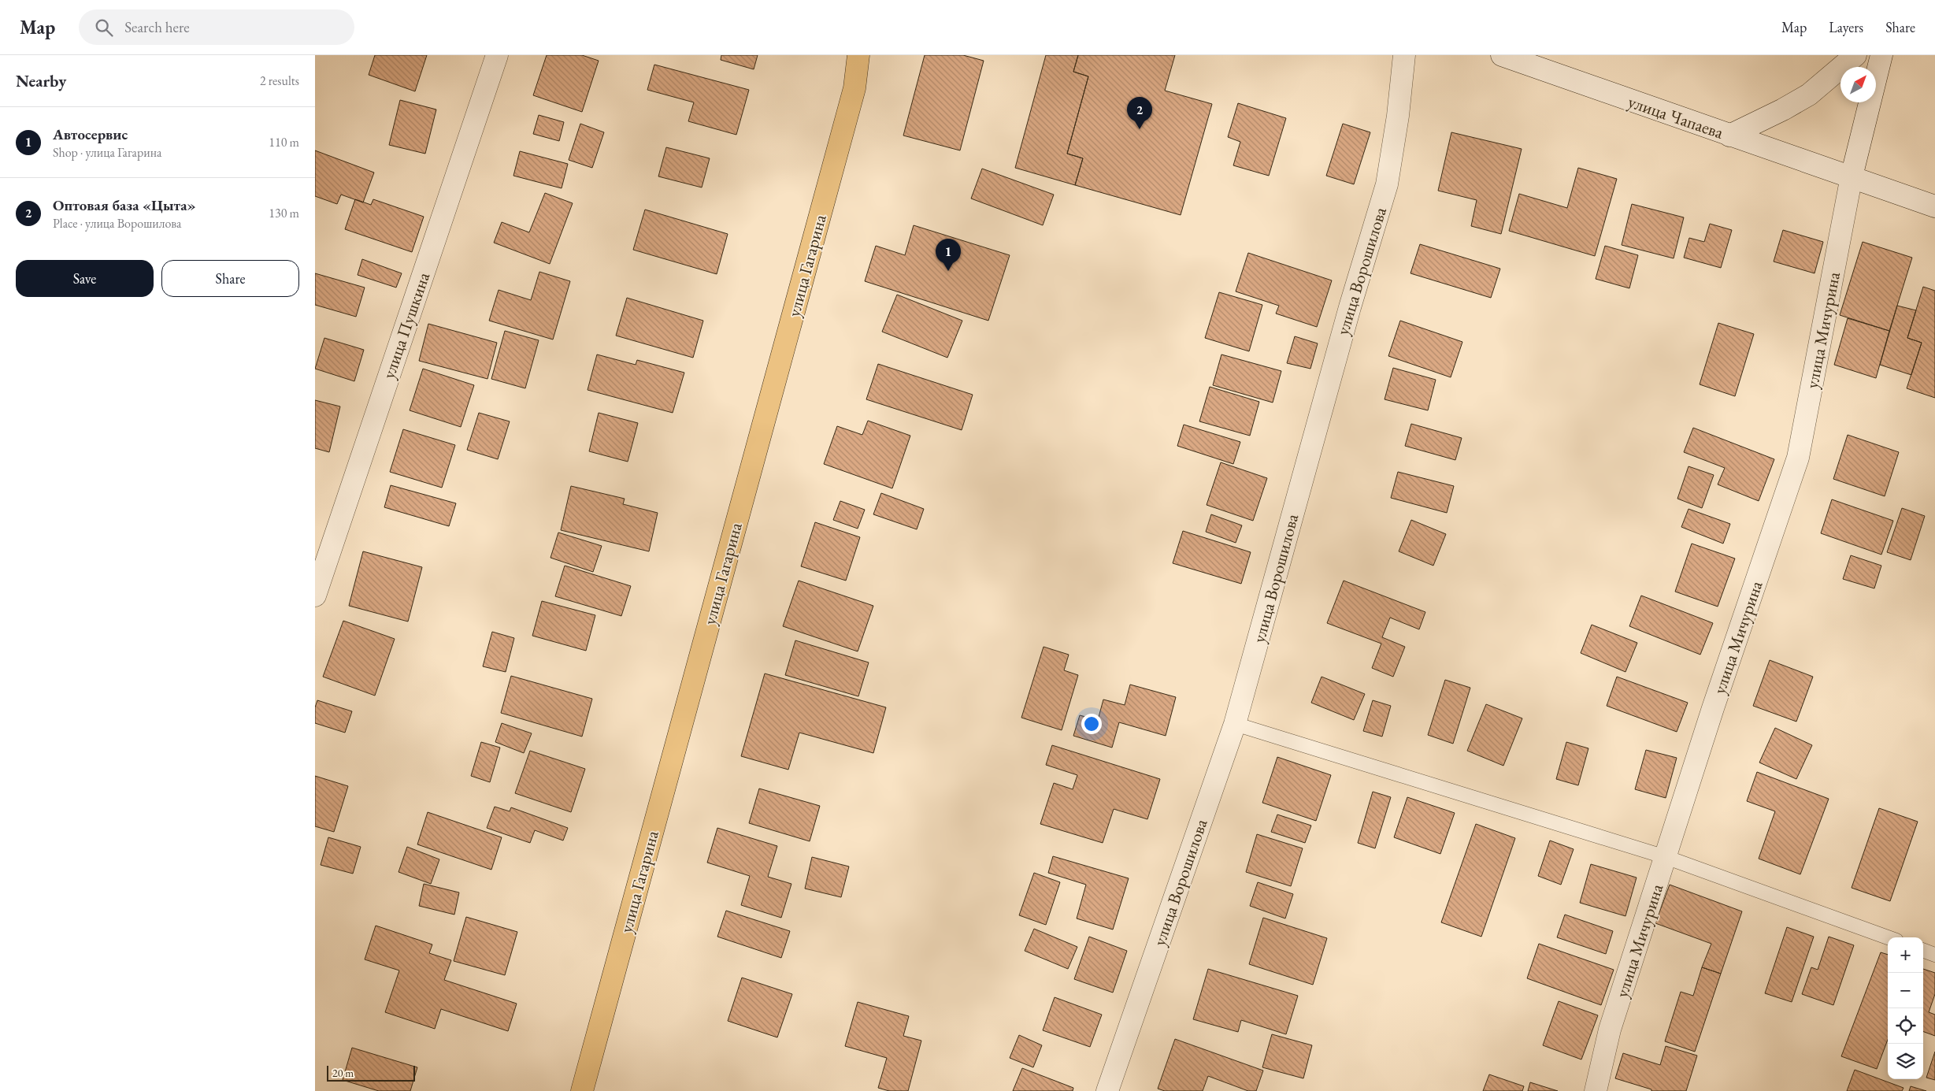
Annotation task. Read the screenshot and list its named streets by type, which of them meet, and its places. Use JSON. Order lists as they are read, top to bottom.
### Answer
{
  "streets": {
    "main road": ["улица Гагарина"],
    "street": [
      "улица Чапаева",
      "улица Ворошилова",
      "улица Пушкина",
      "улица Мичурина"
    ]
  },
  "crossings": [
    ["улица Чапаева", "улица Мичурина"]
  ],
  "scale_bar": "20 m",
  "north": "top right",
  "page": {
    "header": "Map",
    "search": "Search here",
    "nav": ["Map", "Layers", "Share"],
    "heading": ["Nearby", "2 results"],
    "pins": ["2", "1"],
    "list": [
      {
        "mark": "1",
        "name": "Автосервис",
        "note": "Shop · улица Гагарина",
        "value": "110 m"
      },
      {
        "mark": "2",
        "name": "Оптовая база «Цыта»",
        "note": "Place · улица Ворошилова",
        "value": "130 m"
      }
    ],
    "buttons": ["Save", "Share"],
    "map_buttons": ["+", "−"],
    "scale": "20 m"
  }
}
